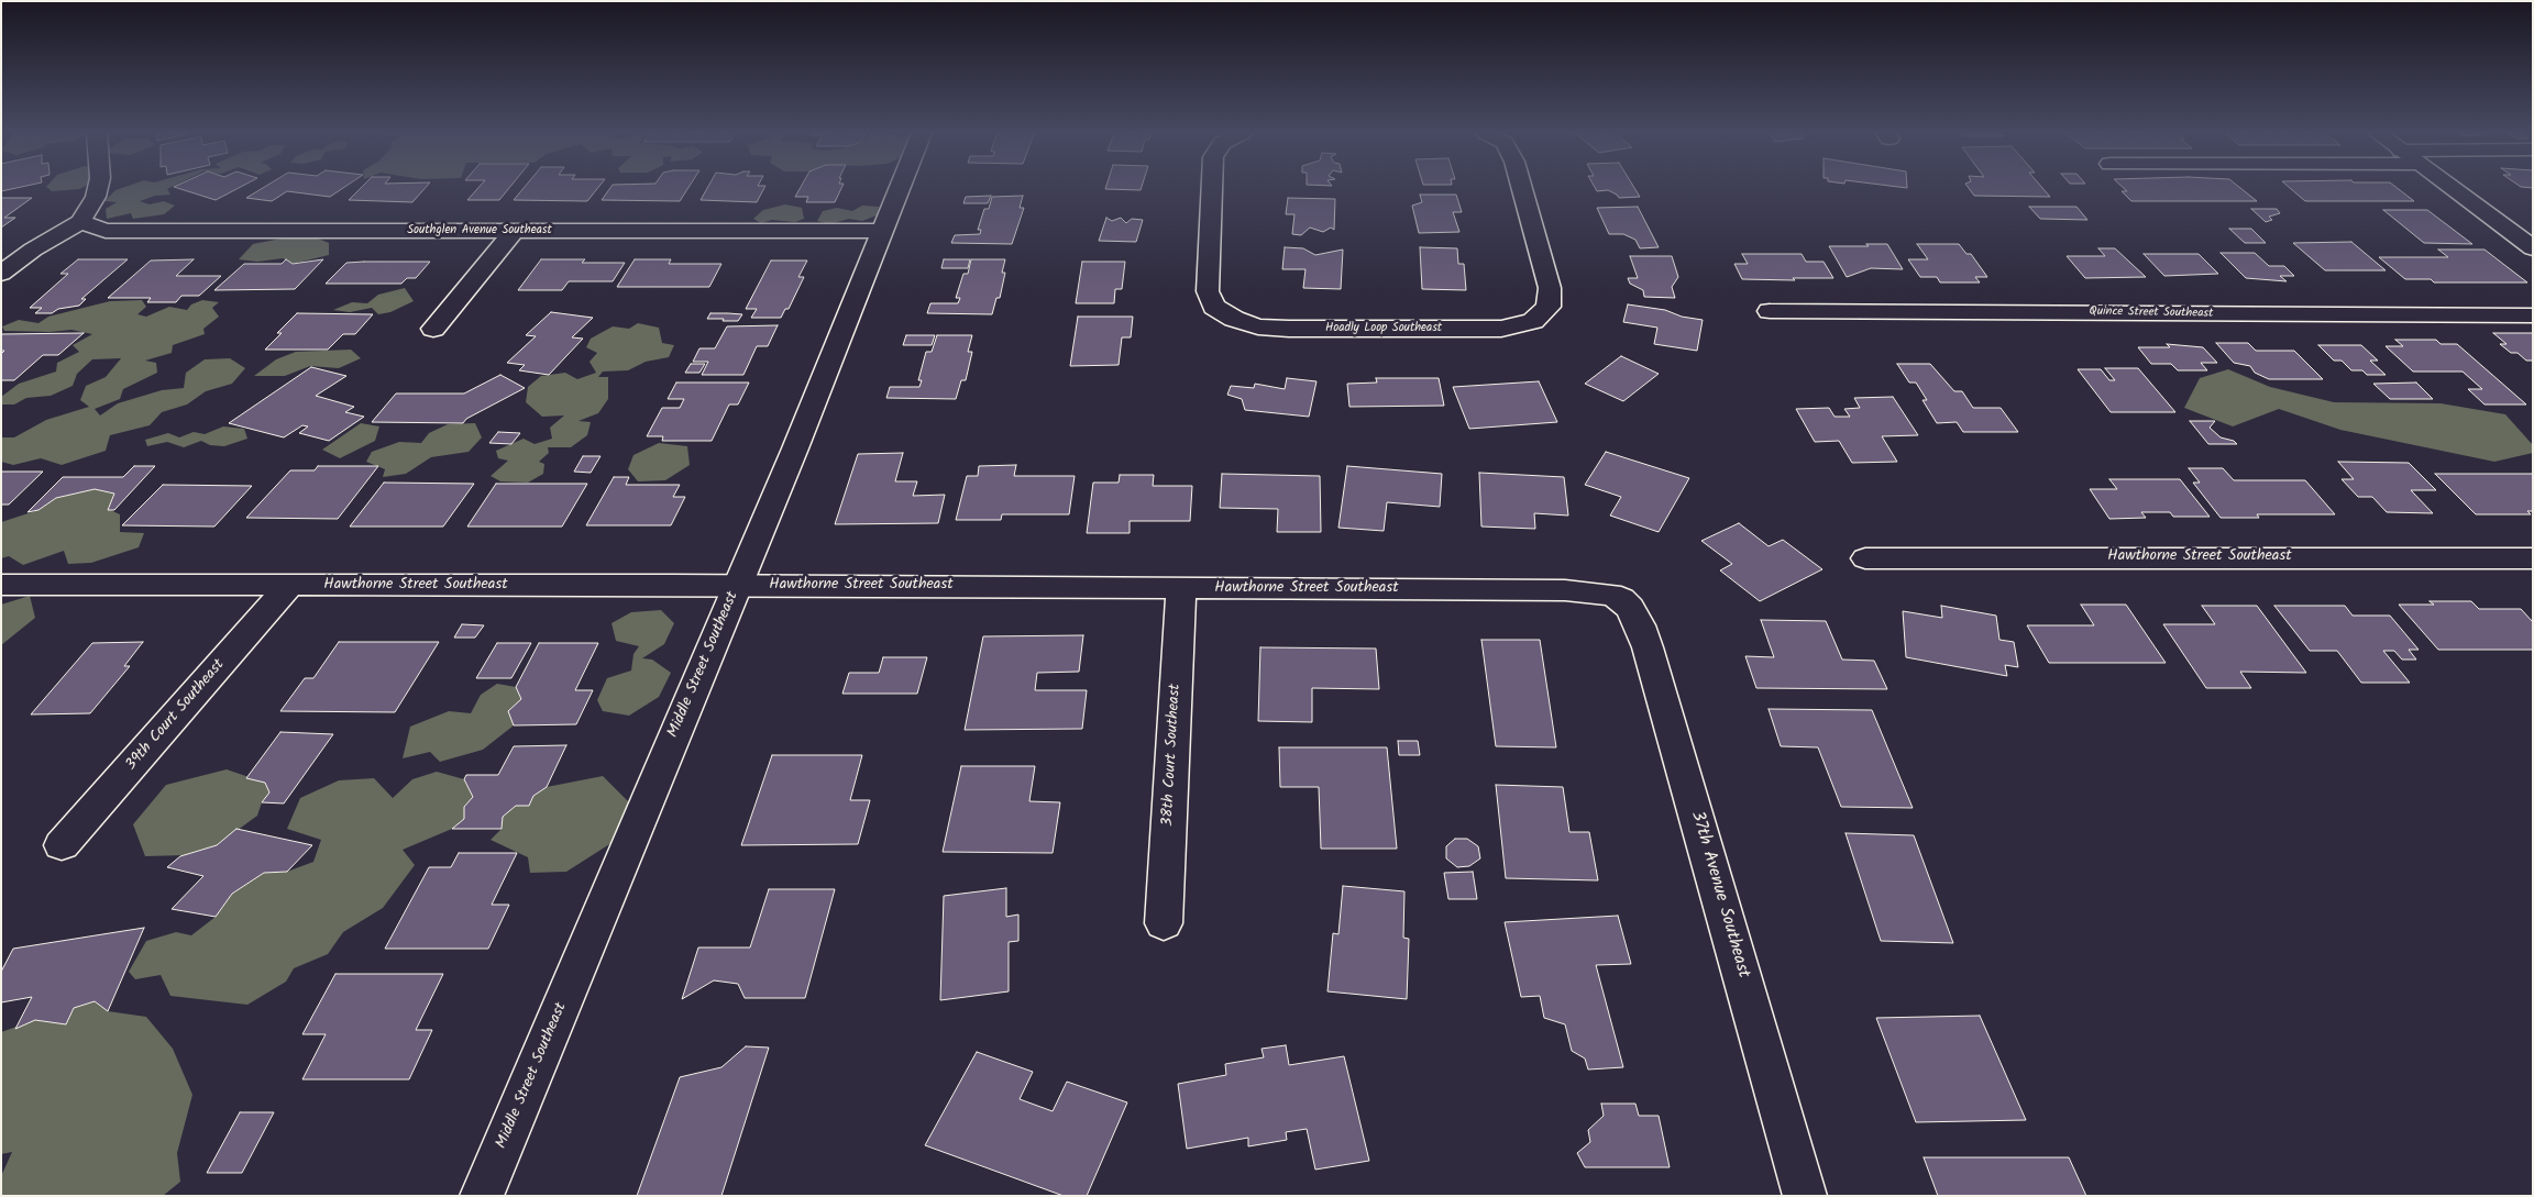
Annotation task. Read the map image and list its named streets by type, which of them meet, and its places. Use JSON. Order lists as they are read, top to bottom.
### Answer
{
  "streets": {
    "street": [
      "Southglen Avenue Southeast",
      "Quince Street Southeast",
      "Hoadly Loop Southeast",
      "Hawthorne Street Southeast",
      "Middle Street Southeast",
      "39th Court Southeast",
      "38th Court Southeast",
      "37th Avenue Southeast"
    ]
  },
  "crossings": [
    ["Southglen Avenue Southeast", "Middle Street Southeast"],
    ["Hawthorne Street Southeast", "Middle Street Southeast"],
    ["Hawthorne Street Southeast", "39th Court Southeast"],
    ["Hawthorne Street Southeast", "38th Court Southeast"],
    ["Hawthorne Street Southeast", "37th Avenue Southeast"]
  ]
}
